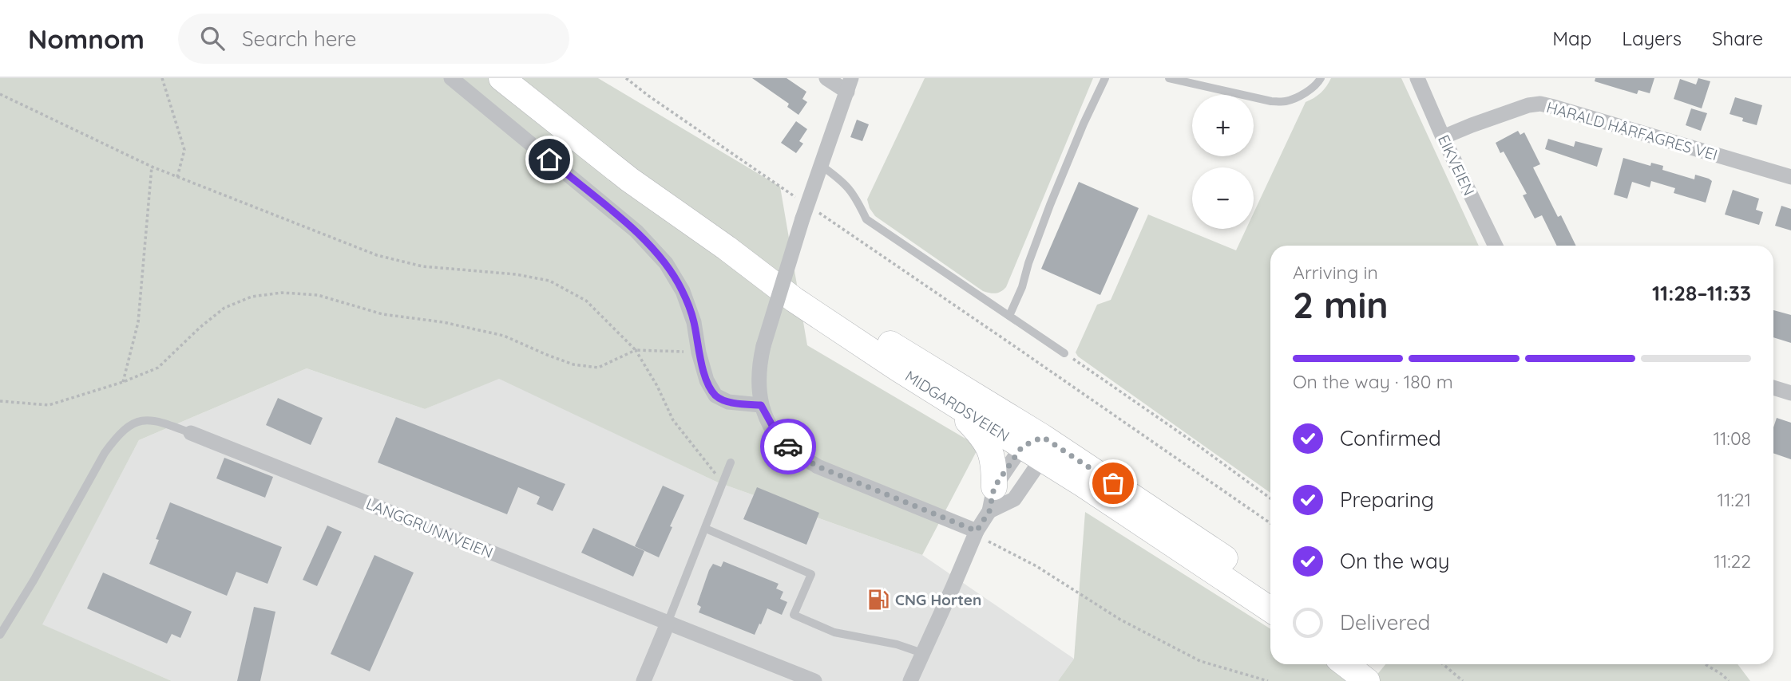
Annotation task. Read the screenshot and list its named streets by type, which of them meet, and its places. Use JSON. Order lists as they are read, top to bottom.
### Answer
{
  "streets": {
    "highway": ["MIDGARDSVEIEN"],
    "street": ["HARALD HÅRFAGRES VEI", "EIKVEIEN", "LANGGRUNNVEIEN"]
  },
  "crossings": [
    ["HARALD HÅRFAGRES VEI", "EIKVEIEN"]
  ],
  "places": {
    "fuel station": ["CNG Horten"]
  },
  "page": {
    "header": "Nomnom",
    "search": "Search here",
    "nav": ["Map", "Layers", "Share"],
    "map_buttons": ["+", "−"],
    "heading": ["2 min", "Arriving in", "11:28–11:33"],
    "bar": "On the way · 180 m",
    "list": [
      ["Confirmed", "11:08"],
      ["Preparing", "11:21"],
      ["On the way", "11:22"],
      "Delivered"
    ]
  }
}
